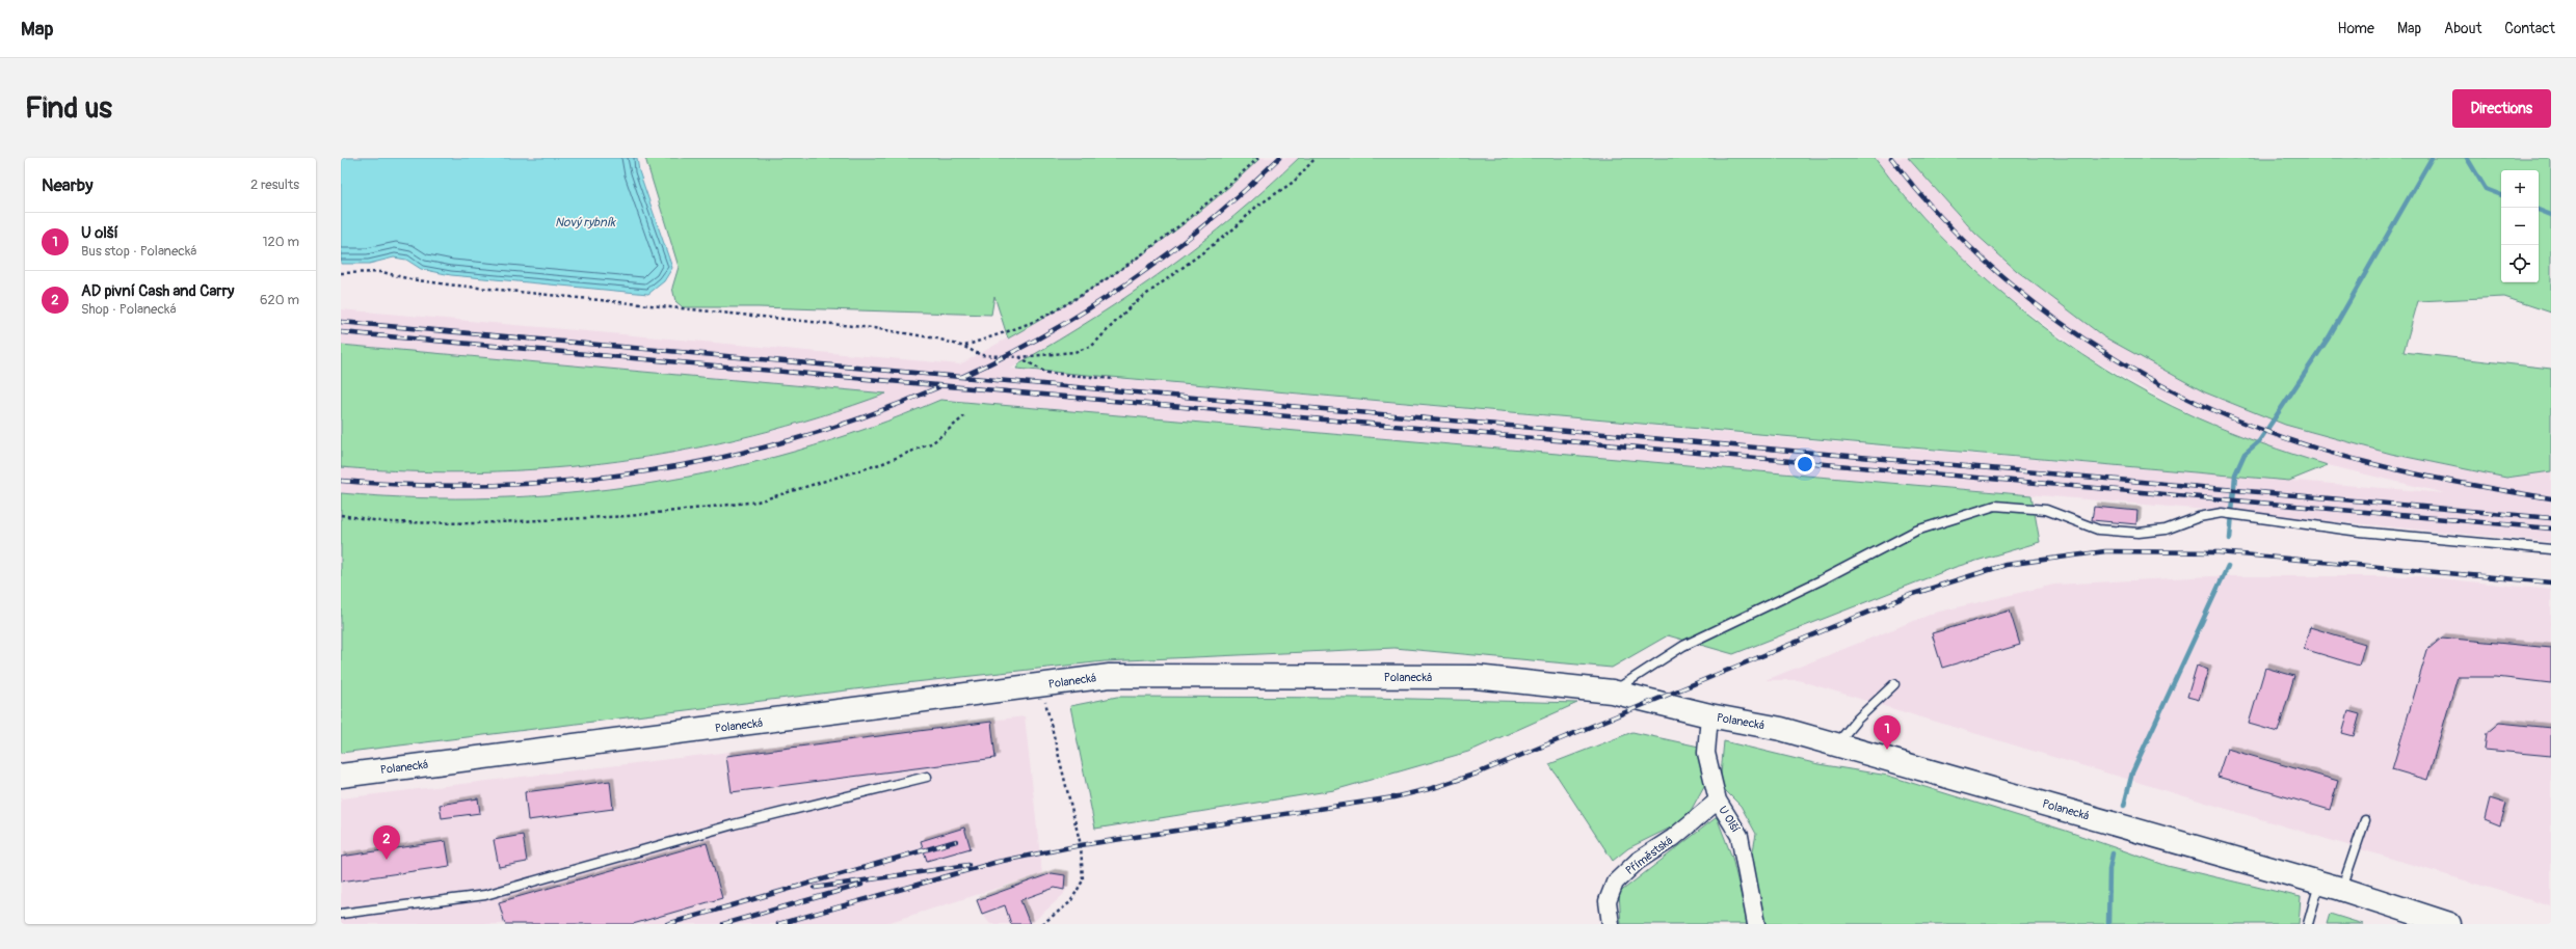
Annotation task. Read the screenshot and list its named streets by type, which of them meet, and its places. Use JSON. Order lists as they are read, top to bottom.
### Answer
{
  "streets": {
    "street": ["Polanecká", "U Olší", "Příměstská"]
  },
  "crossings": [
    ["Polanecká", "U Olší"],
    ["U Olší", "Příměstská"]
  ],
  "water": ["Nový rybník"],
  "page": {
    "header": "Map",
    "nav": [
      "Home",
      "Map",
      "About",
      "Contact"
    ],
    "buttons": "Directions",
    "title": "Find us",
    "heading": ["Nearby", "2 results"],
    "map_buttons": ["+", "−"],
    "list": [
      {
        "mark": "1",
        "name": "U olší",
        "note": "Bus stop · Polanecká",
        "value": "120 m"
      },
      {
        "mark": "2",
        "name": "AD pivní Cash and Carry",
        "note": "Shop · Polanecká",
        "value": "620 m"
      }
    ],
    "pins": ["1", "2"]
  }
}
